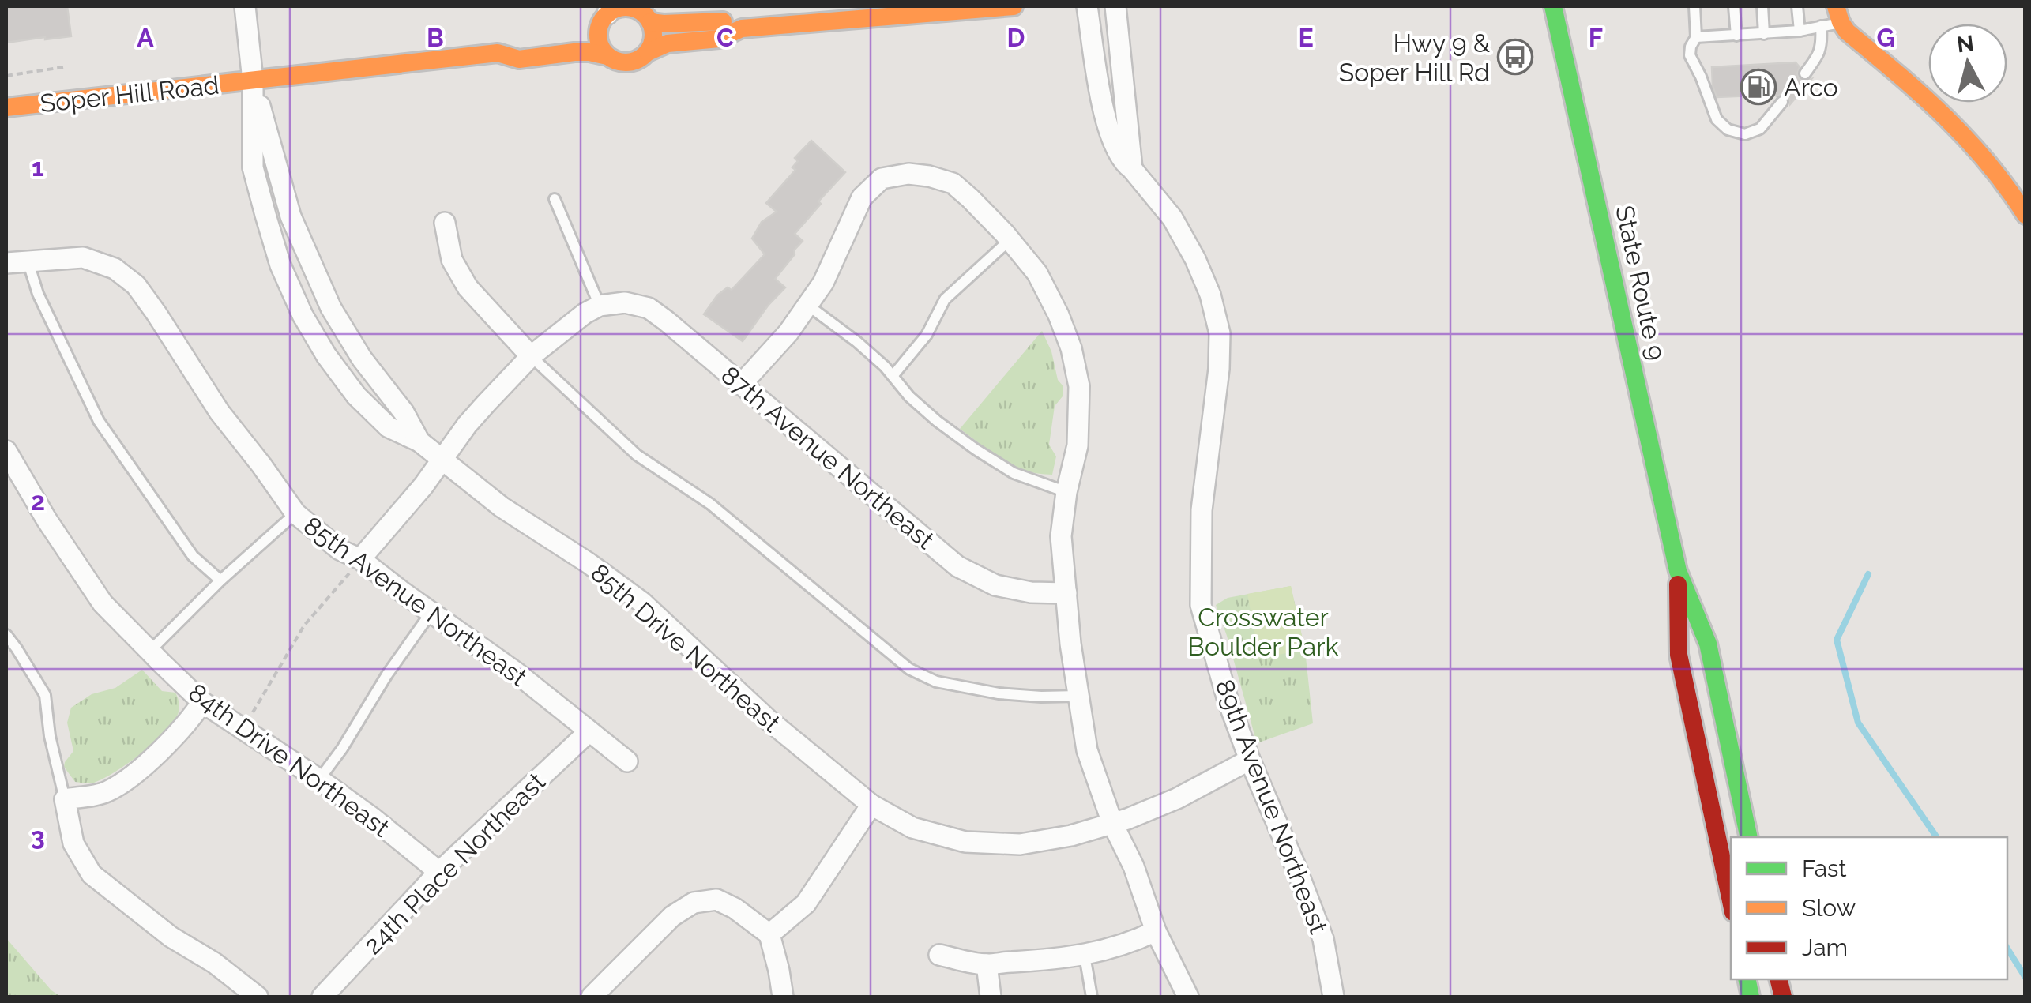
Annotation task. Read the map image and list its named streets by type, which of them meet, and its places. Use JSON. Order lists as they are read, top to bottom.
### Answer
{
  "streets": {
    "street": [
      "Soper Hill Road",
      "State Route 9",
      "87th Avenue Northeast",
      "85th Avenue Northeast",
      "85th Drive Northeast",
      "84th Drive Northeast",
      "89th Avenue Northeast",
      "24th Place Northeast"
    ]
  },
  "crossings": [
    ["Soper Hill Road", "85th Drive Northeast"],
    ["85th Avenue Northeast", "24th Place Northeast"],
    ["85th Drive Northeast", "89th Avenue Northeast"],
    ["84th Drive Northeast", "24th Place Northeast"]
  ],
  "parks": ["Crosswater Boulder Park"],
  "places": {
    "bus stop": ["Hwy 9 & Soper Hill Rd"],
    "fuel station": ["Arco"]
  },
  "legend": ["Fast", "Slow", "Jam"],
  "north": "top",
  "grid": {
    "columns": [
      "A",
      "B",
      "C",
      "D",
      "E",
      "F",
      "G"
    ],
    "rows": ["1", "2", "3"]
  }
}
